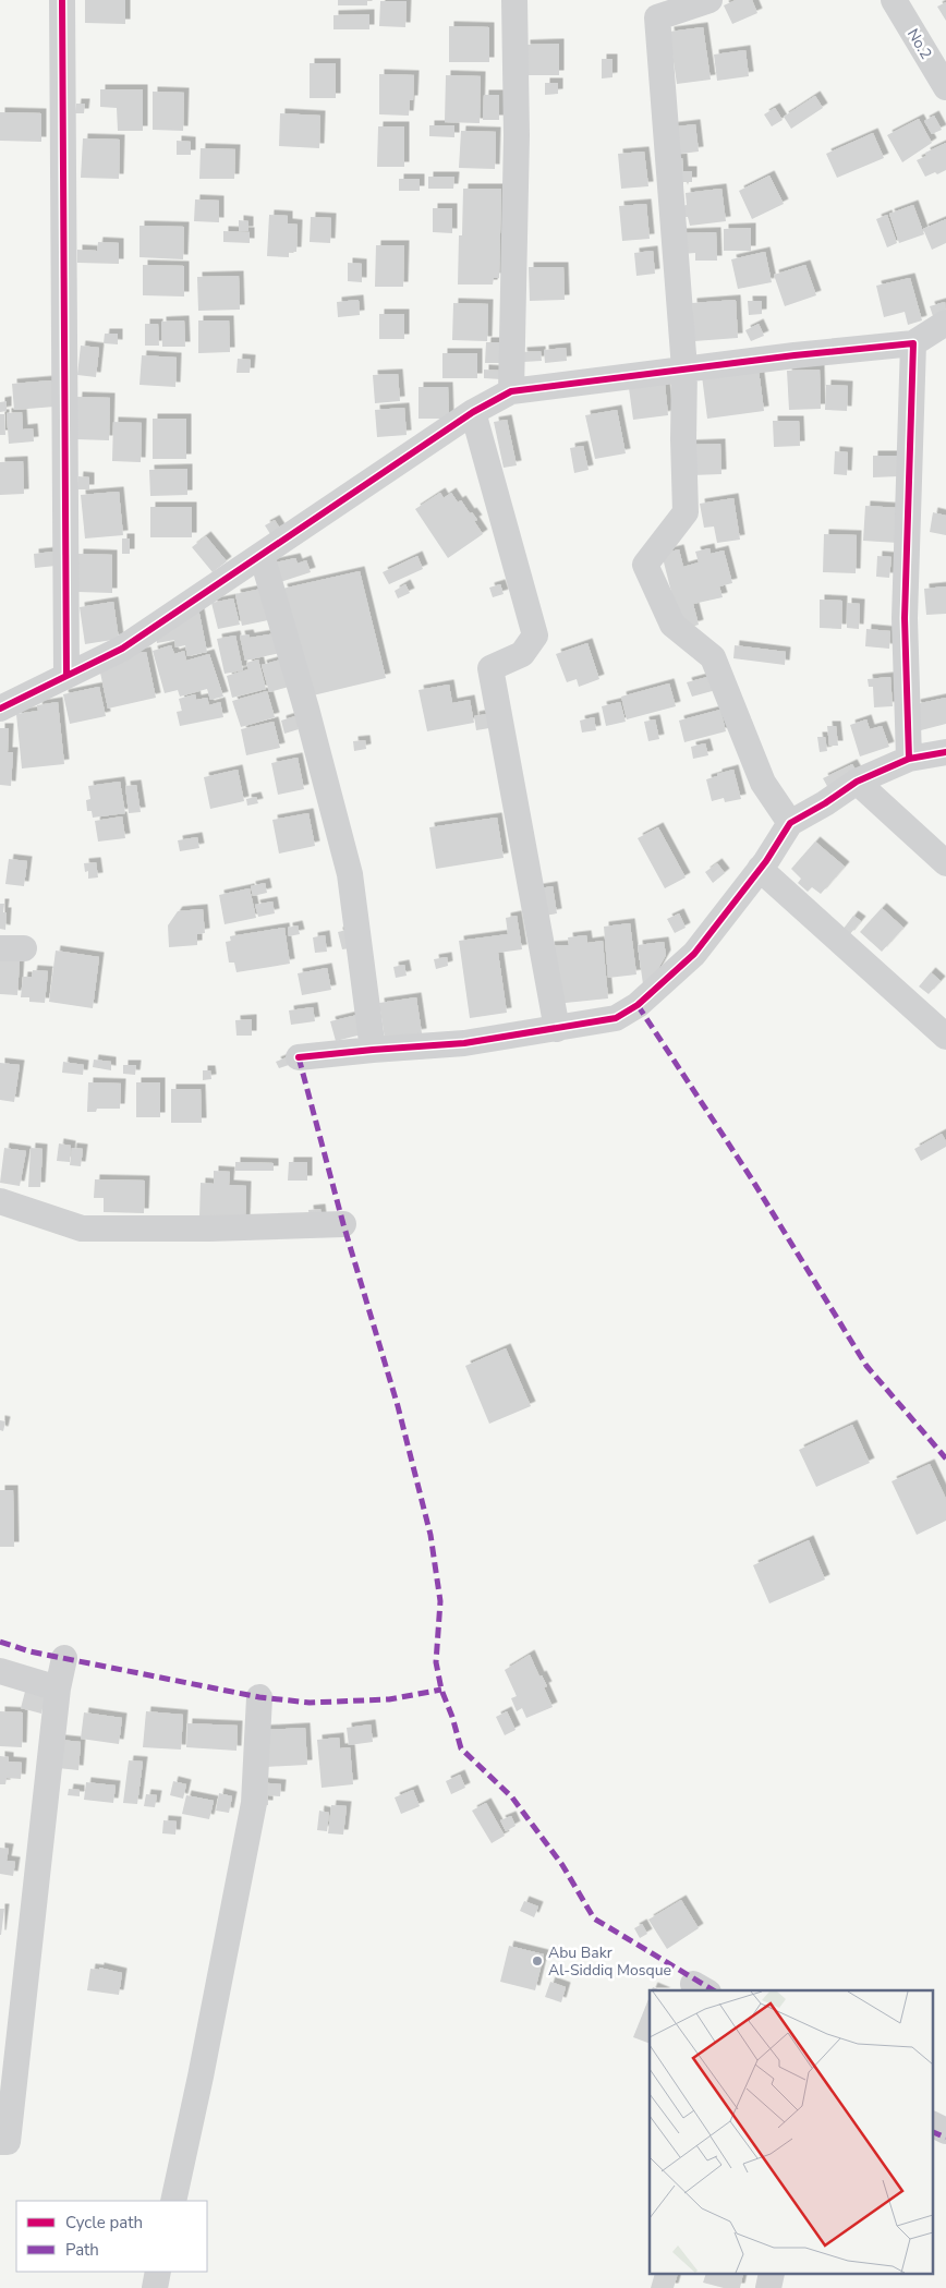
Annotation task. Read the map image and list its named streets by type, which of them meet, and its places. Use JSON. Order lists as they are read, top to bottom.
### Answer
{
  "streets": {
    "street": ["No.2"]
  },
  "places": ["Abu Bakr Al-Siddiq Mosque"],
  "legend": ["Cycle path", "Path"]
}
